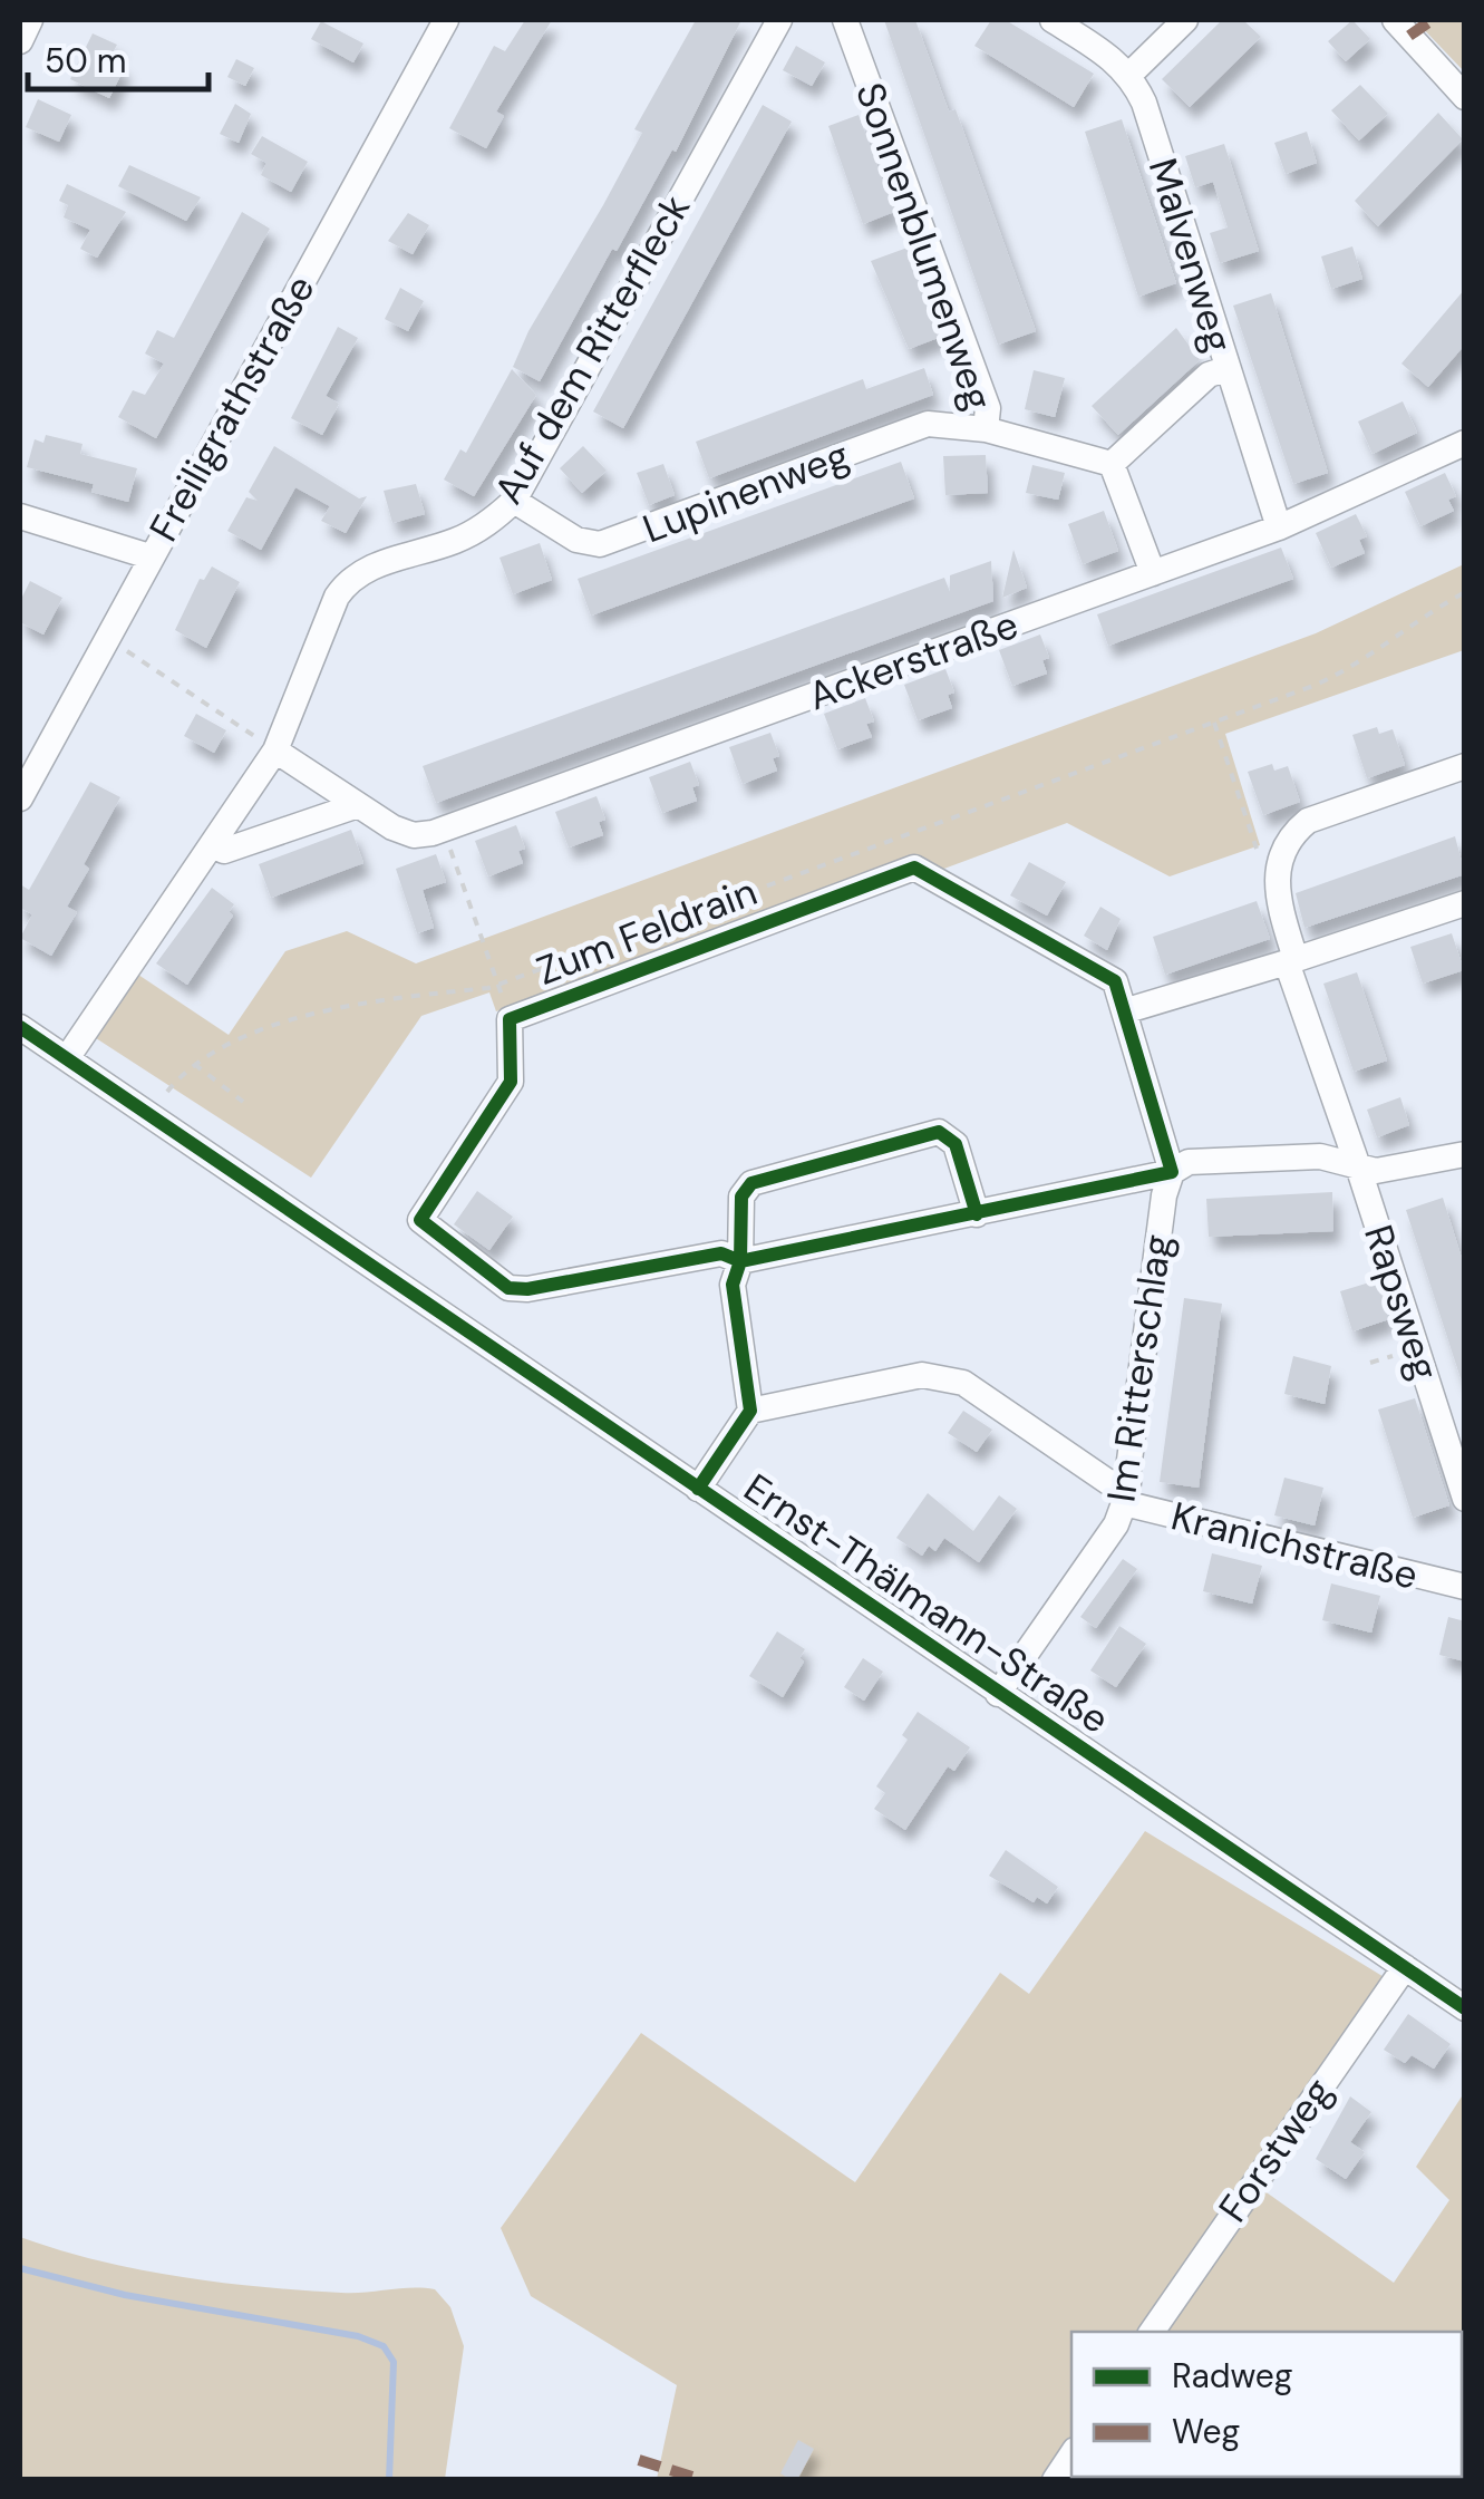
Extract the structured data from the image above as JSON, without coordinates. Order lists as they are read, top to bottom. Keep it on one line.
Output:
{"streets":{"street":["Sonnenblumenweg","Malvenweg","Auf dem Ritterfleck","Freiligrathstraße","Lupinenweg","Ackerstraße","Zum Feldrain","Rapsweg","Im Ritterschlag","Kranichstraße","Ernst-Thälmann-Straße","Forstweg"]},"crossings":[["Sonnenblumenweg","Lupinenweg"],["Malvenweg","Ackerstraße"],["Auf dem Ritterfleck","Lupinenweg"],["Auf dem Ritterfleck","Ackerstraße"],["Auf dem Ritterfleck","Ernst-Thälmann-Straße"],["Zum Feldrain","Im Ritterschlag"],["Im Ritterschlag","Kranichstraße"],["Im Ritterschlag","Ernst-Thälmann-Straße"],["Ernst-Thälmann-Straße","Forstweg"]],"legend":["Radweg","Weg"],"scale_bar":"50 m"}
